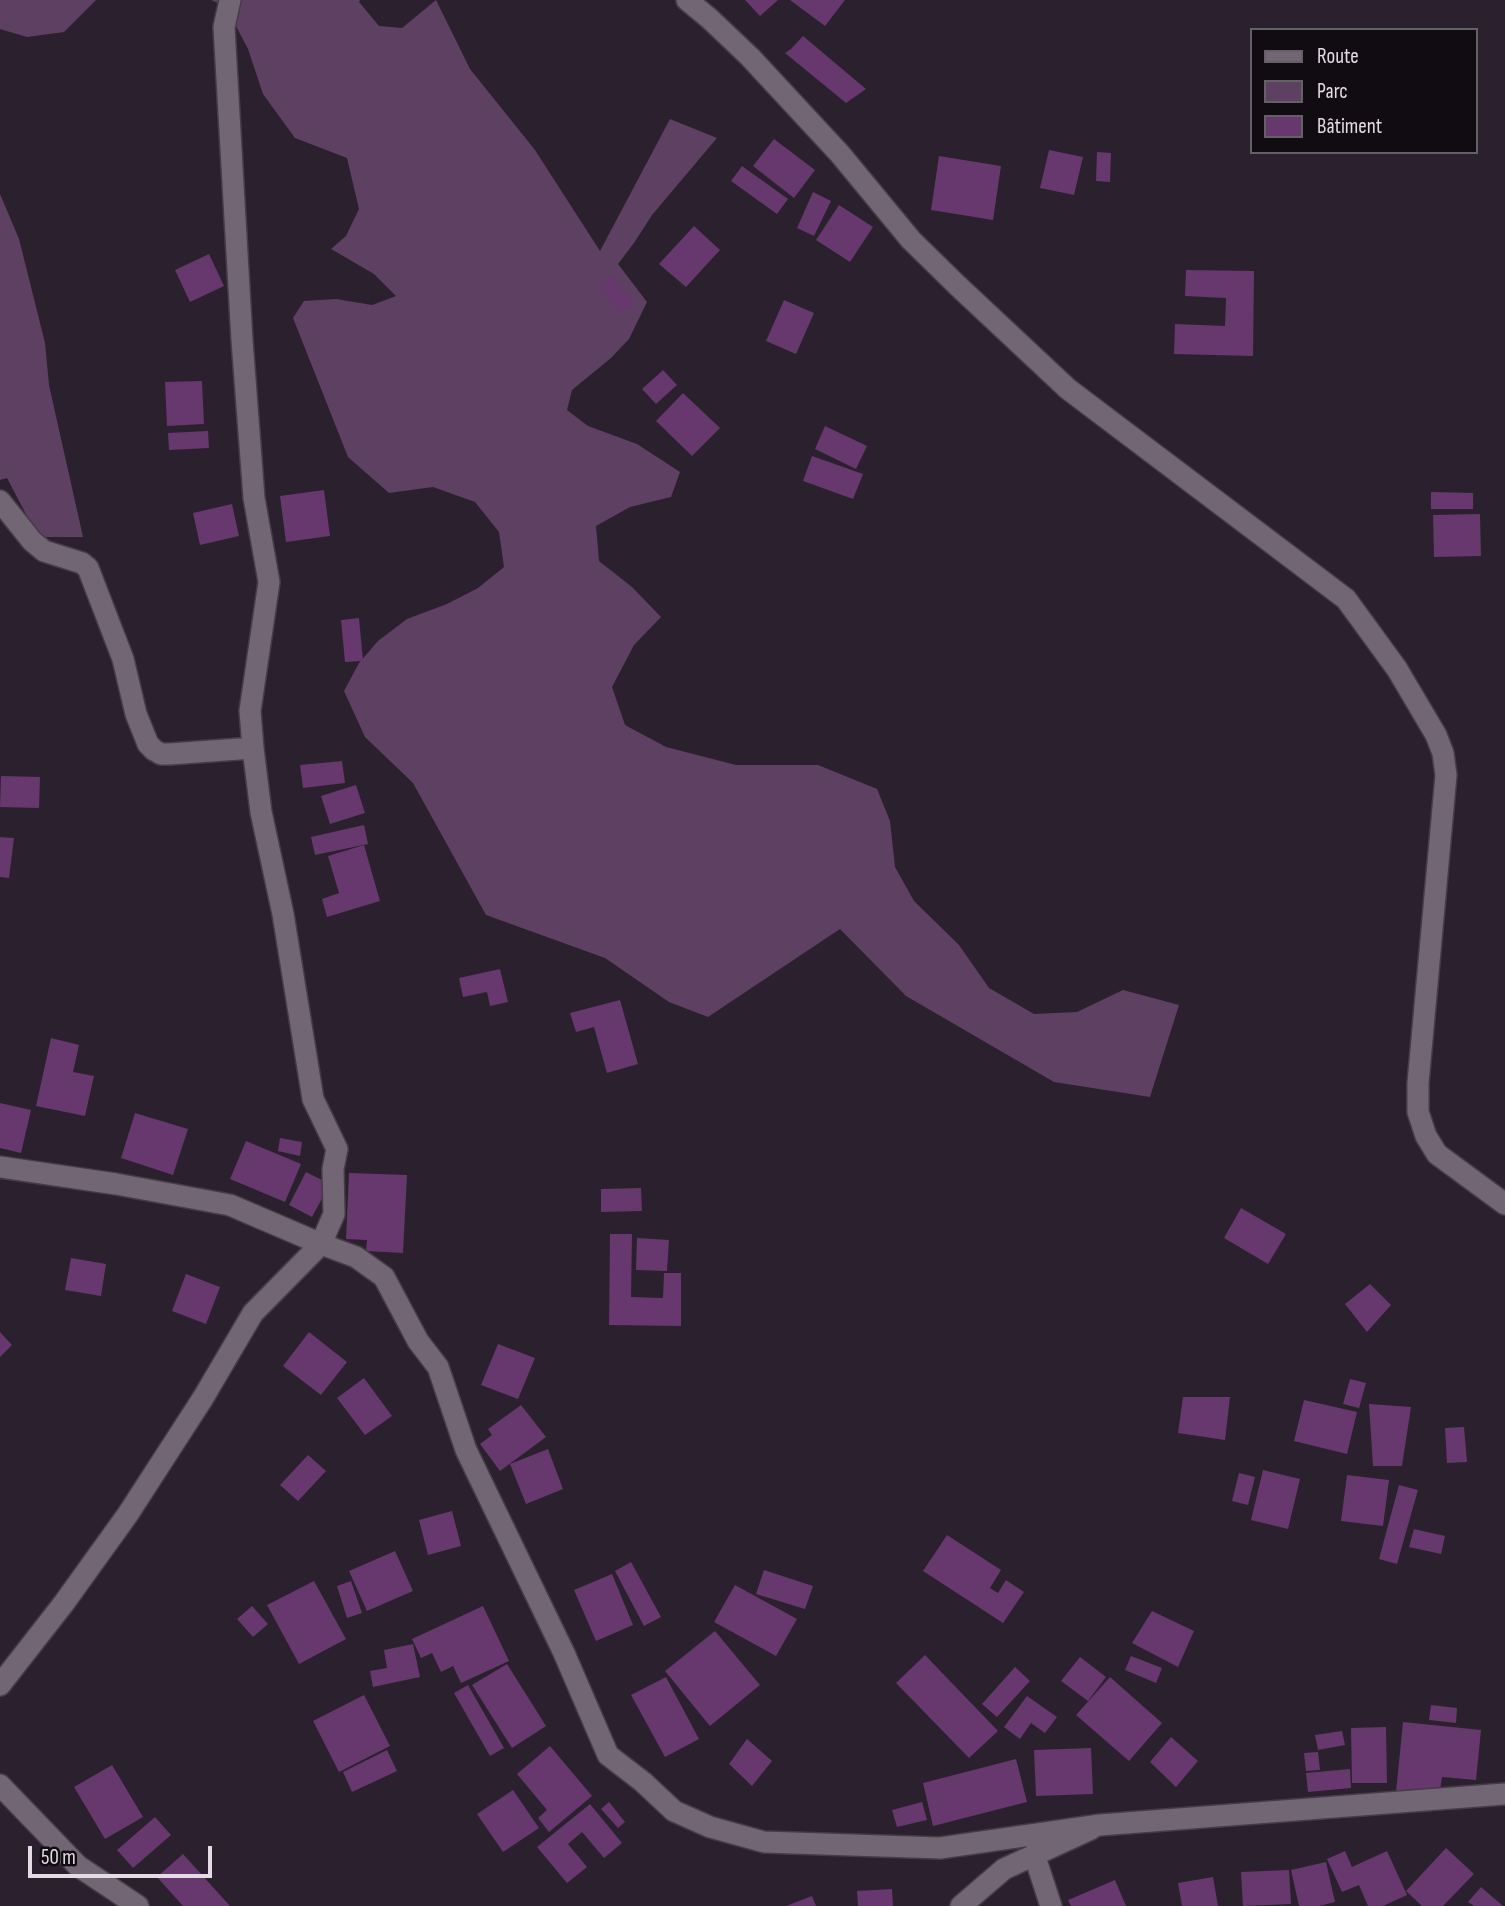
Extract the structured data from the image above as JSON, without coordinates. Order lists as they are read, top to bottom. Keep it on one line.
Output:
{"legend":["Route","Parc","Bâtiment"],"scale_bar":"50 m"}
